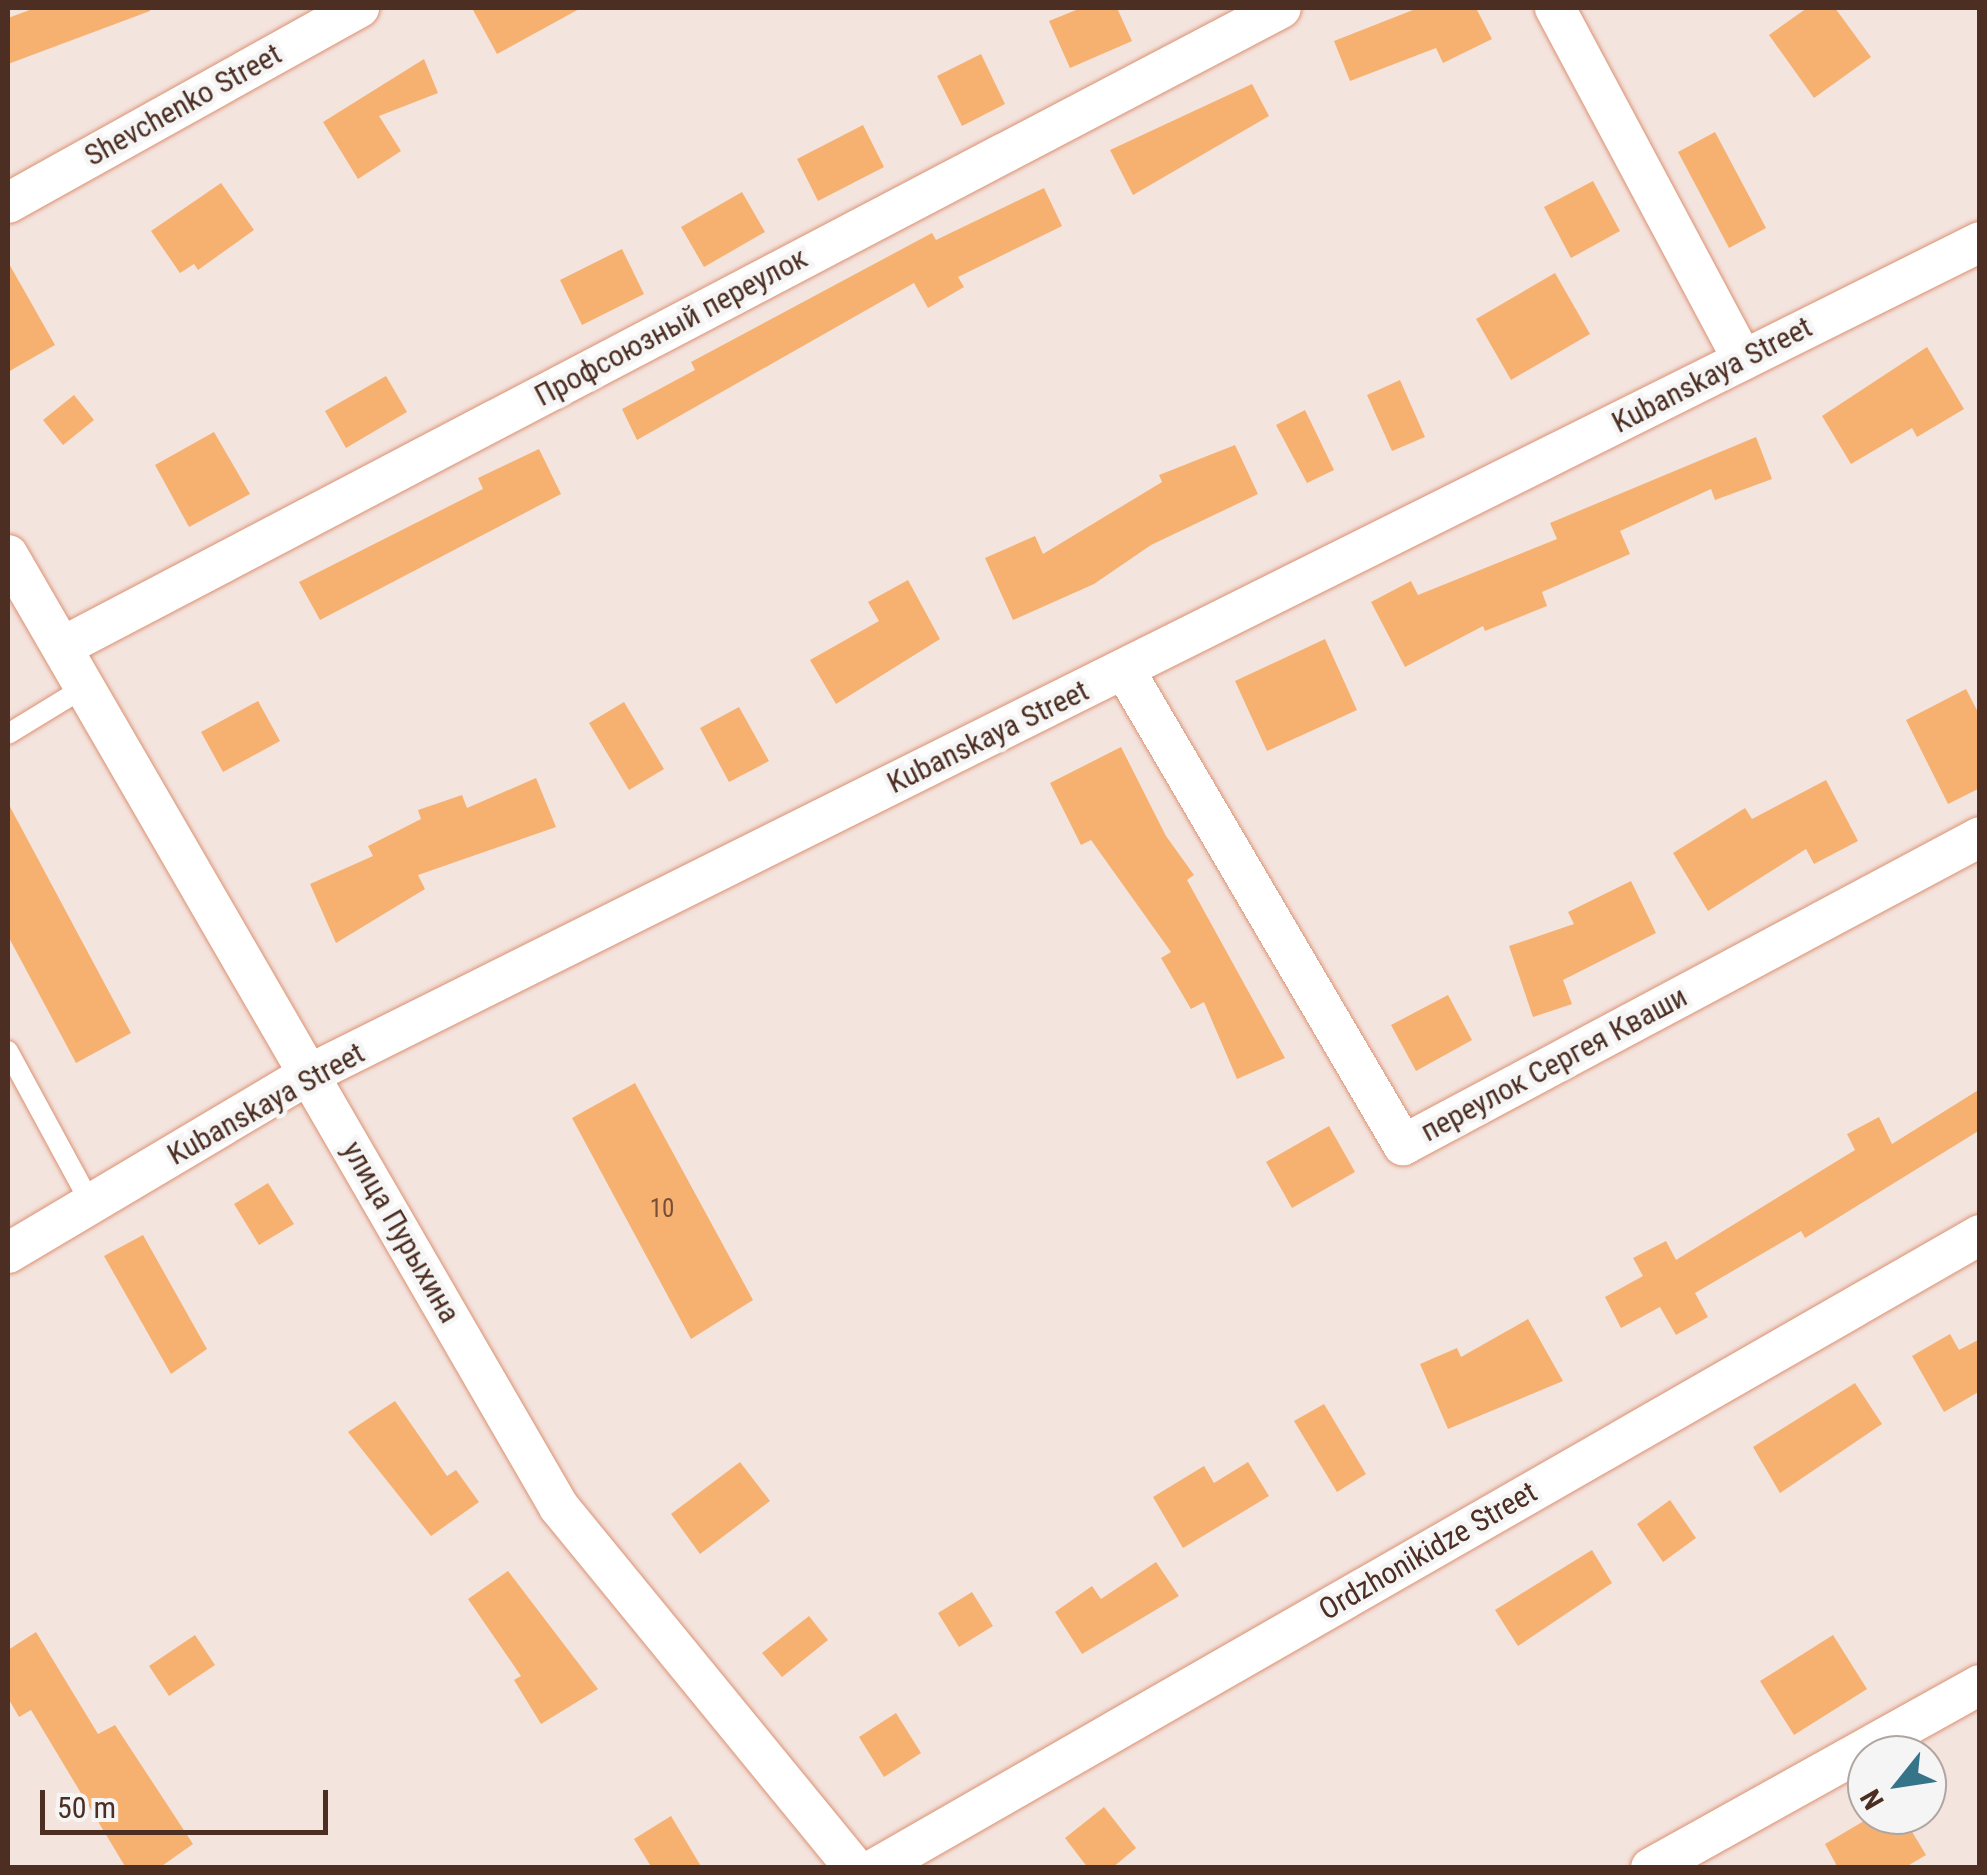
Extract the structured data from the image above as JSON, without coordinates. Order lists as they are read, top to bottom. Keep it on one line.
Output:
{"streets":{"street":["Shevchenko Street","Профсоюзный переулок","Kubanskaya Street","переулок Сергея Кваши","улица Пурыхина","Ordzhonikidze Street"]},"crossings":[["Профсоюзный переулок","улица Пурыхина"],["Kubanskaya Street","переулок Сергея Кваши"],["Kubanskaya Street","улица Пурыхина"]],"house_numbers":["10"],"scale_bar":"50 m","north":"bottom left"}
